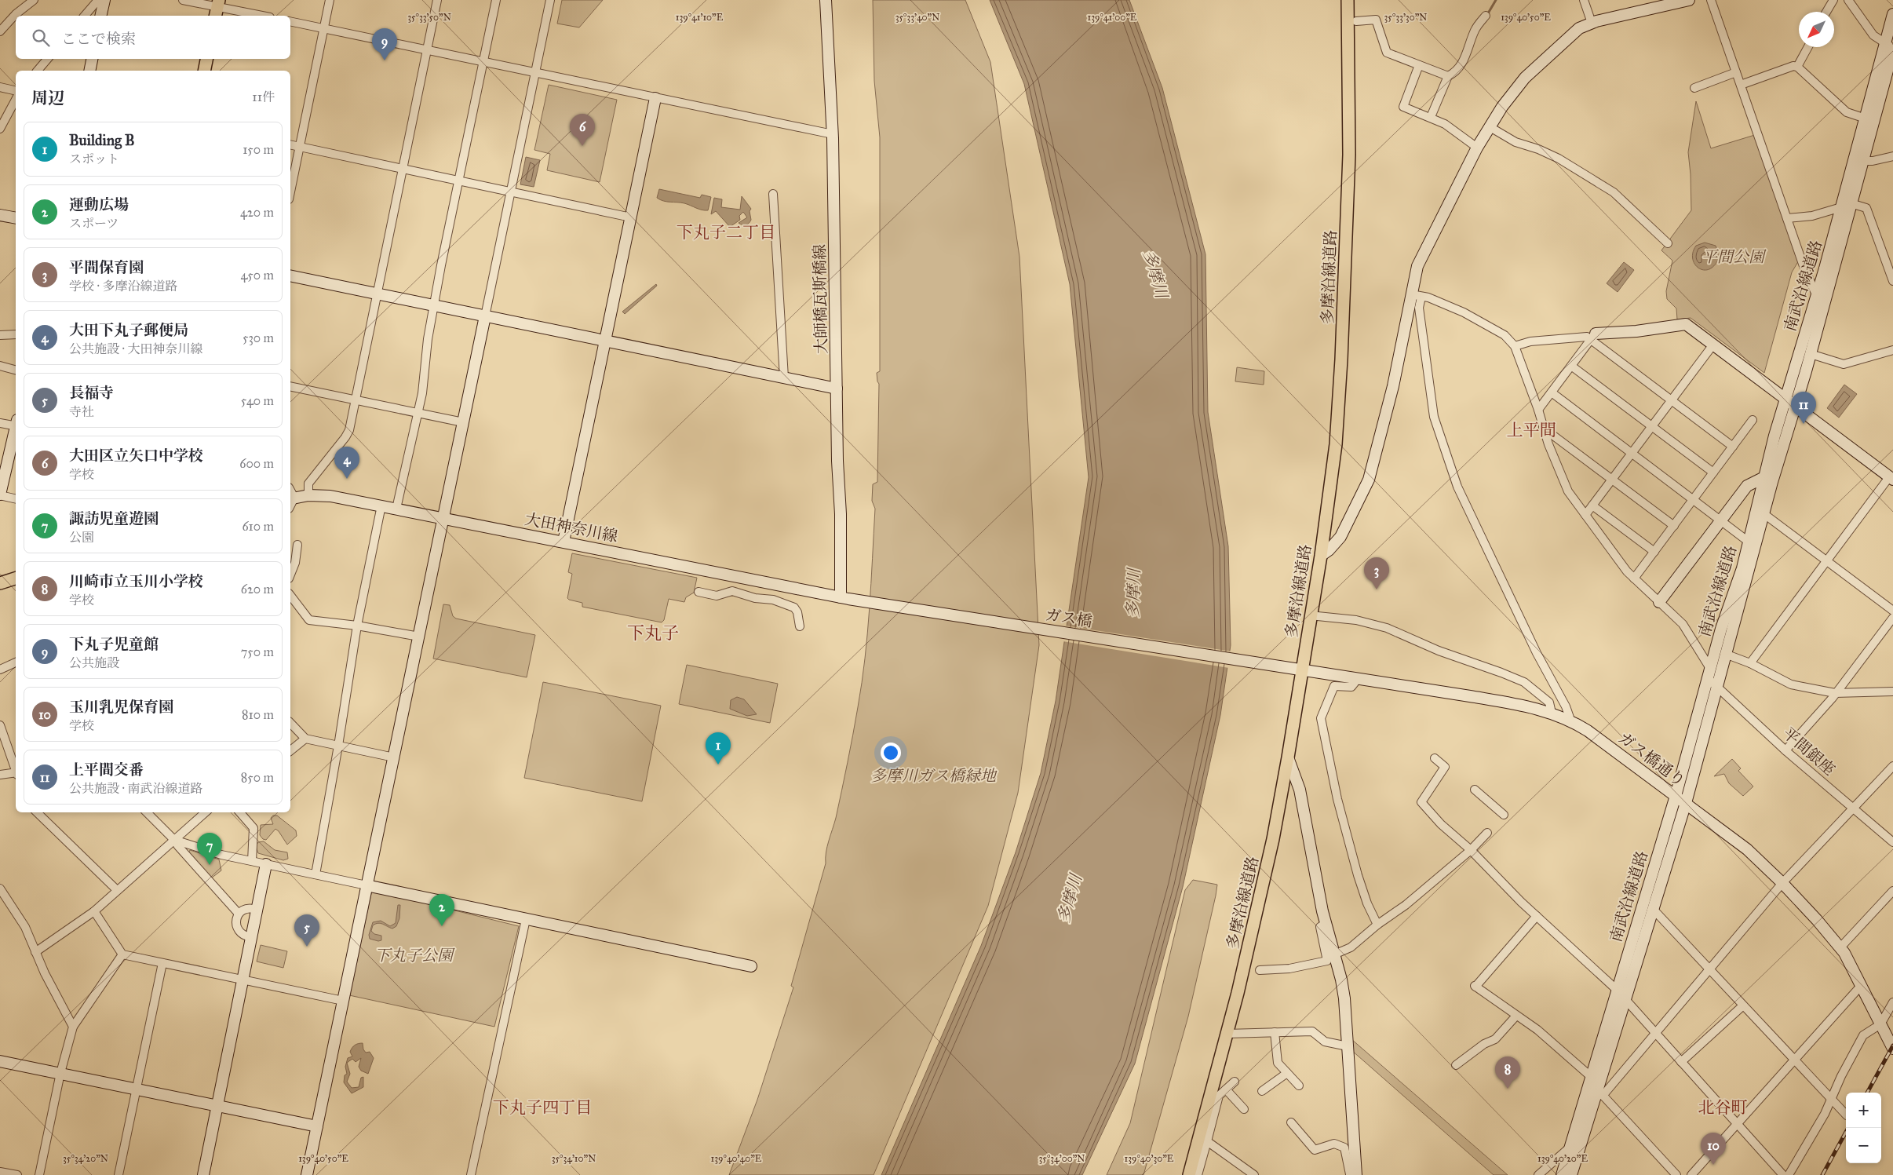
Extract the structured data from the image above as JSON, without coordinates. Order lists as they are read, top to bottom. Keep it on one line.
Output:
{"streets":{"main road":["多摩沿線道路"],"street":["南武沿線道路","大師橋瓦斯橋線","大田神奈川線","ガス橋","平間銀座","ガス橋通り"]},"crossings":[["多摩沿線道路","ガス橋通り"],["南武沿線道路","平間銀座"],["南武沿線道路","ガス橋通り"],["大師橋瓦斯橋線","大田神奈川線"],["大師橋瓦斯橋線","ガス橋"],["大田神奈川線","ガス橋"],["ガス橋","ガス橋通り"]],"districts":["下丸子二丁目","上平間","下丸子","下丸子四丁目","北谷町"],"water":["多摩川"],"parks":["平間公園","多摩川ガス橋緑地","下丸子公園"],"north":"bottom left","page":{"search":"ここで検索","pins":["9","6","11","4","3","1","7","2","5","8","10"],"heading":["周辺","11件"],"list":[{"mark":"1","name":"Building B","note":"スポット","value":"150 m"},{"mark":"2","name":"運動広場","note":"スポーツ","value":"420 m"},{"mark":"3","name":"平間保育園","note":"学校 · 多摩沿線道路","value":"450 m"},{"mark":"4","name":"大田下丸子郵便局","note":"公共施設 · 大田神奈川線","value":"530 m"},{"mark":"5","name":"長福寺","note":"寺社","value":"540 m"},{"mark":"6","name":"大田区立矢口中学校","note":"学校","value":"600 m"},{"mark":"7","name":"諏訪児童遊園","note":"公園","value":"610 m"},{"mark":"8","name":"川崎市立玉川小学校","note":"学校","value":"620 m"},{"mark":"9","name":"下丸子児童館","note":"公共施設","value":"750 m"},{"mark":"10","name":"玉川乳児保育園","note":"学校","value":"810 m"},{"mark":"11","name":"上平間交番","note":"公共施設 · 南武沿線道路","value":"850 m"}],"map_buttons":["+","−"]},"coordinates":["139°41'10\"E","139°41'00\"E","139°40'50\"E","35°33'50\"N","35°33'40\"N","35°33'30\"N","35°34'20\"N","35°34'10\"N","35°34'00\"N","139°40'40\"E","139°40'30\"E","139°40'20\"E"]}
